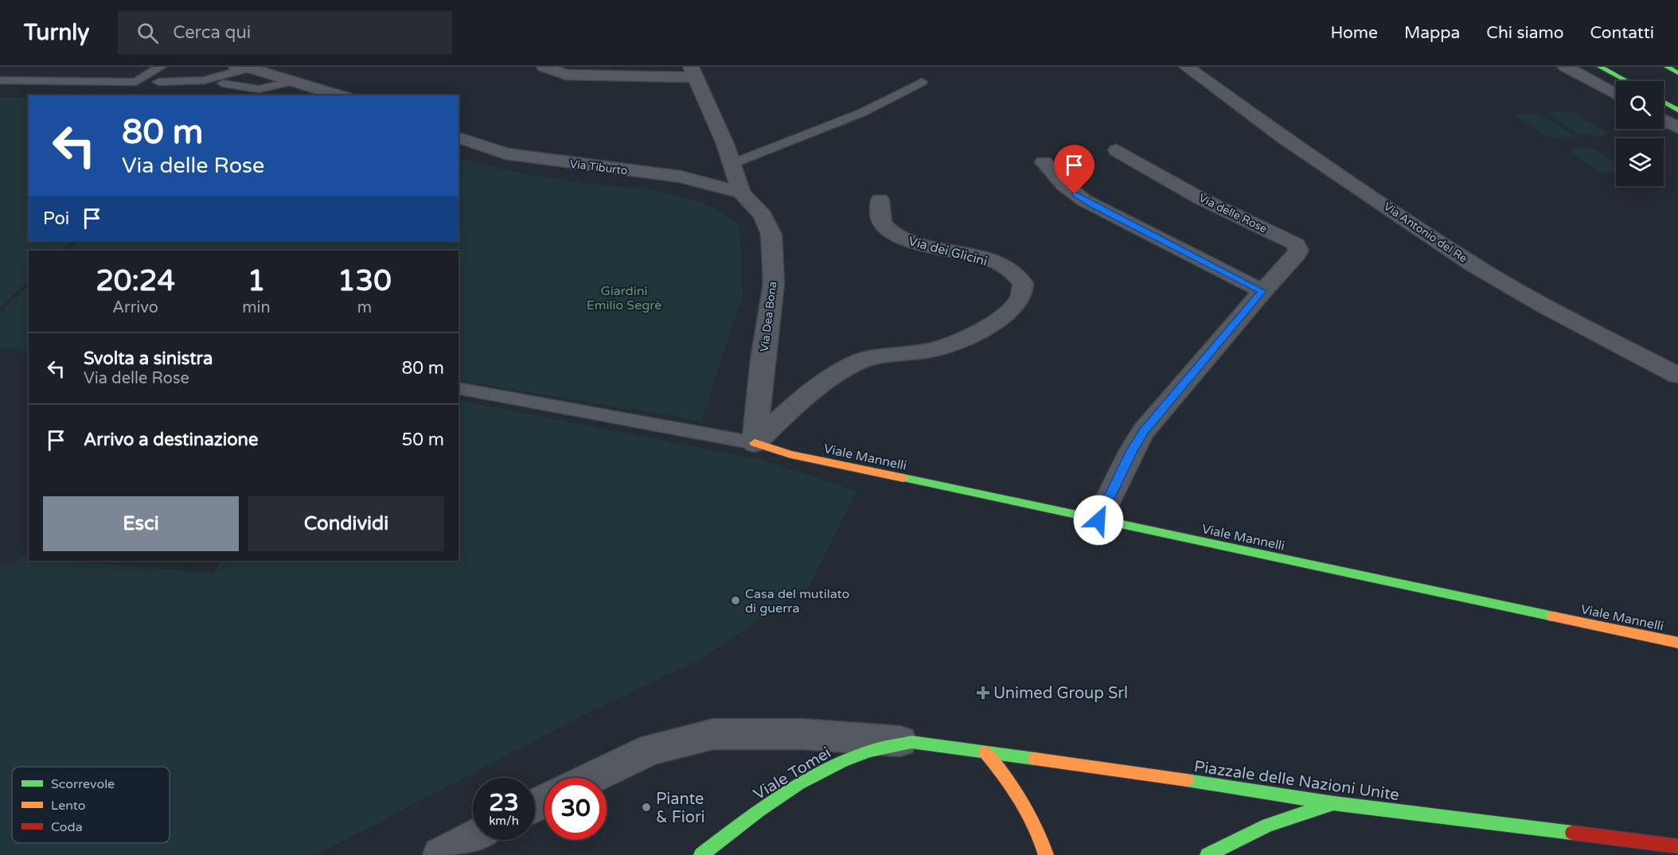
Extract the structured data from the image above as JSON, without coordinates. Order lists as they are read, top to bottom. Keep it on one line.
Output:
{"streets":{"street":["Via Tiburto","Via delle Rose","Via Antonio del Re","Via dei Glicini","Via Dea Bona","Viale Mannelli","Viale Tomei","Piazzale delle Nazioni Unite"]},"crossings":[["Via Tiburto","Via Dea Bona"],["Via delle Rose","Viale Mannelli"],["Via dei Glicini","Via Dea Bona"],["Via dei Glicini","Viale Mannelli"],["Via Dea Bona","Viale Mannelli"],["Viale Tomei","Piazzale delle Nazioni Unite"]],"parks":["Giardini Emilio Segrè"],"places":{"other":["Casa del mutilato di guerra","Piante & Fiori"],"health":["Unimed Group Srl"]},"legend":["Scorrevole","Lento","Coda"],"page":{"header":"Turnly","search":"Cerca qui","nav":["Home","Mappa","Chi siamo","Contatti"],"turn":["80 m","Via delle Rose"],"then":"Poi","eta":["20:24","Arrivo","1","min","130","m"],"list":[{"name":"Svolta a sinistra","note":"Via delle Rose","value":"80 m"},{"name":"Arrivo a destinazione","value":"50 m"}],"buttons":["Esci","Condividi"],"speed":"23 km/h","limit":"30"}}
